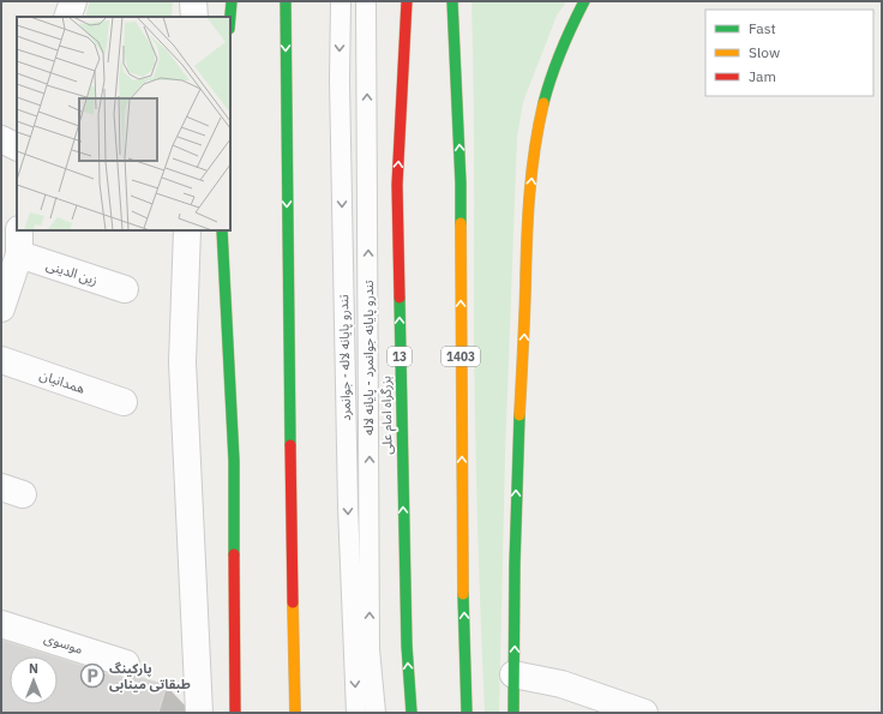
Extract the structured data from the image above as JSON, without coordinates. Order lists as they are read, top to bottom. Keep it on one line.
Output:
{"streets":{"highway":["13","1403","بزرگراه امام علی"],"street":["زین الدینی","همدانیان","موسوی"],"lane":["تندرو پایانه لاله - جوانمرد","تندرو پایانه جوانمرد - پایانه لاله"]},"one_way":["تندرو پایانه لاله - جوانمرد","تندرو پایانه جوانمرد - پایانه لاله"],"places":{"parking":["پارکینگ طبقاتی مینابی"]},"legend":["Fast","Slow","Jam"],"north":"top"}
